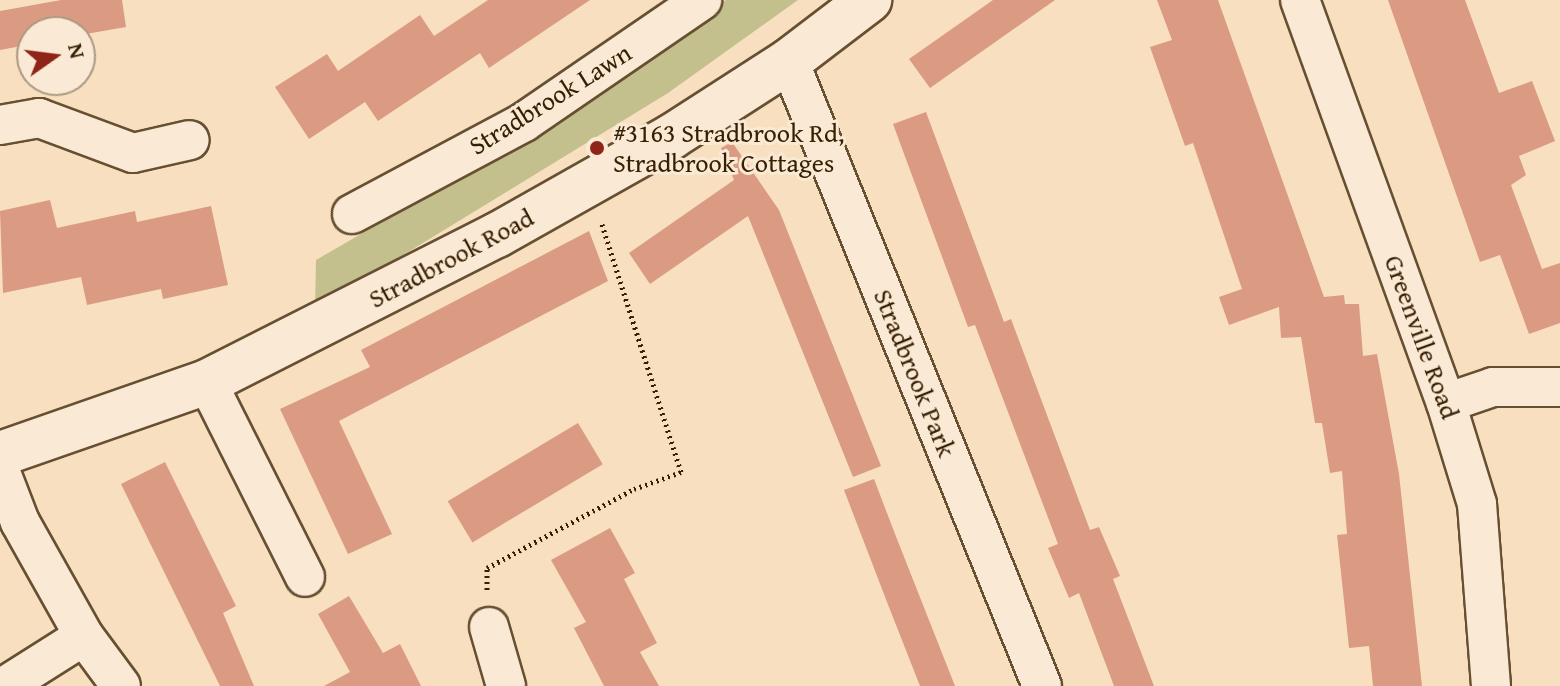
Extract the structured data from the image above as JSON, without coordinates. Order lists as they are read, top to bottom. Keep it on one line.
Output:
{"streets":{"main road":["Stradbrook Road"],"street":["Stradbrook Lawn","Greenville Road","Stradbrook Park"]},"crossings":[["Stradbrook Road","Stradbrook Park"]],"places":["#3163 Stradbrook Rd, Stradbrook Cottages"],"north":"right"}
